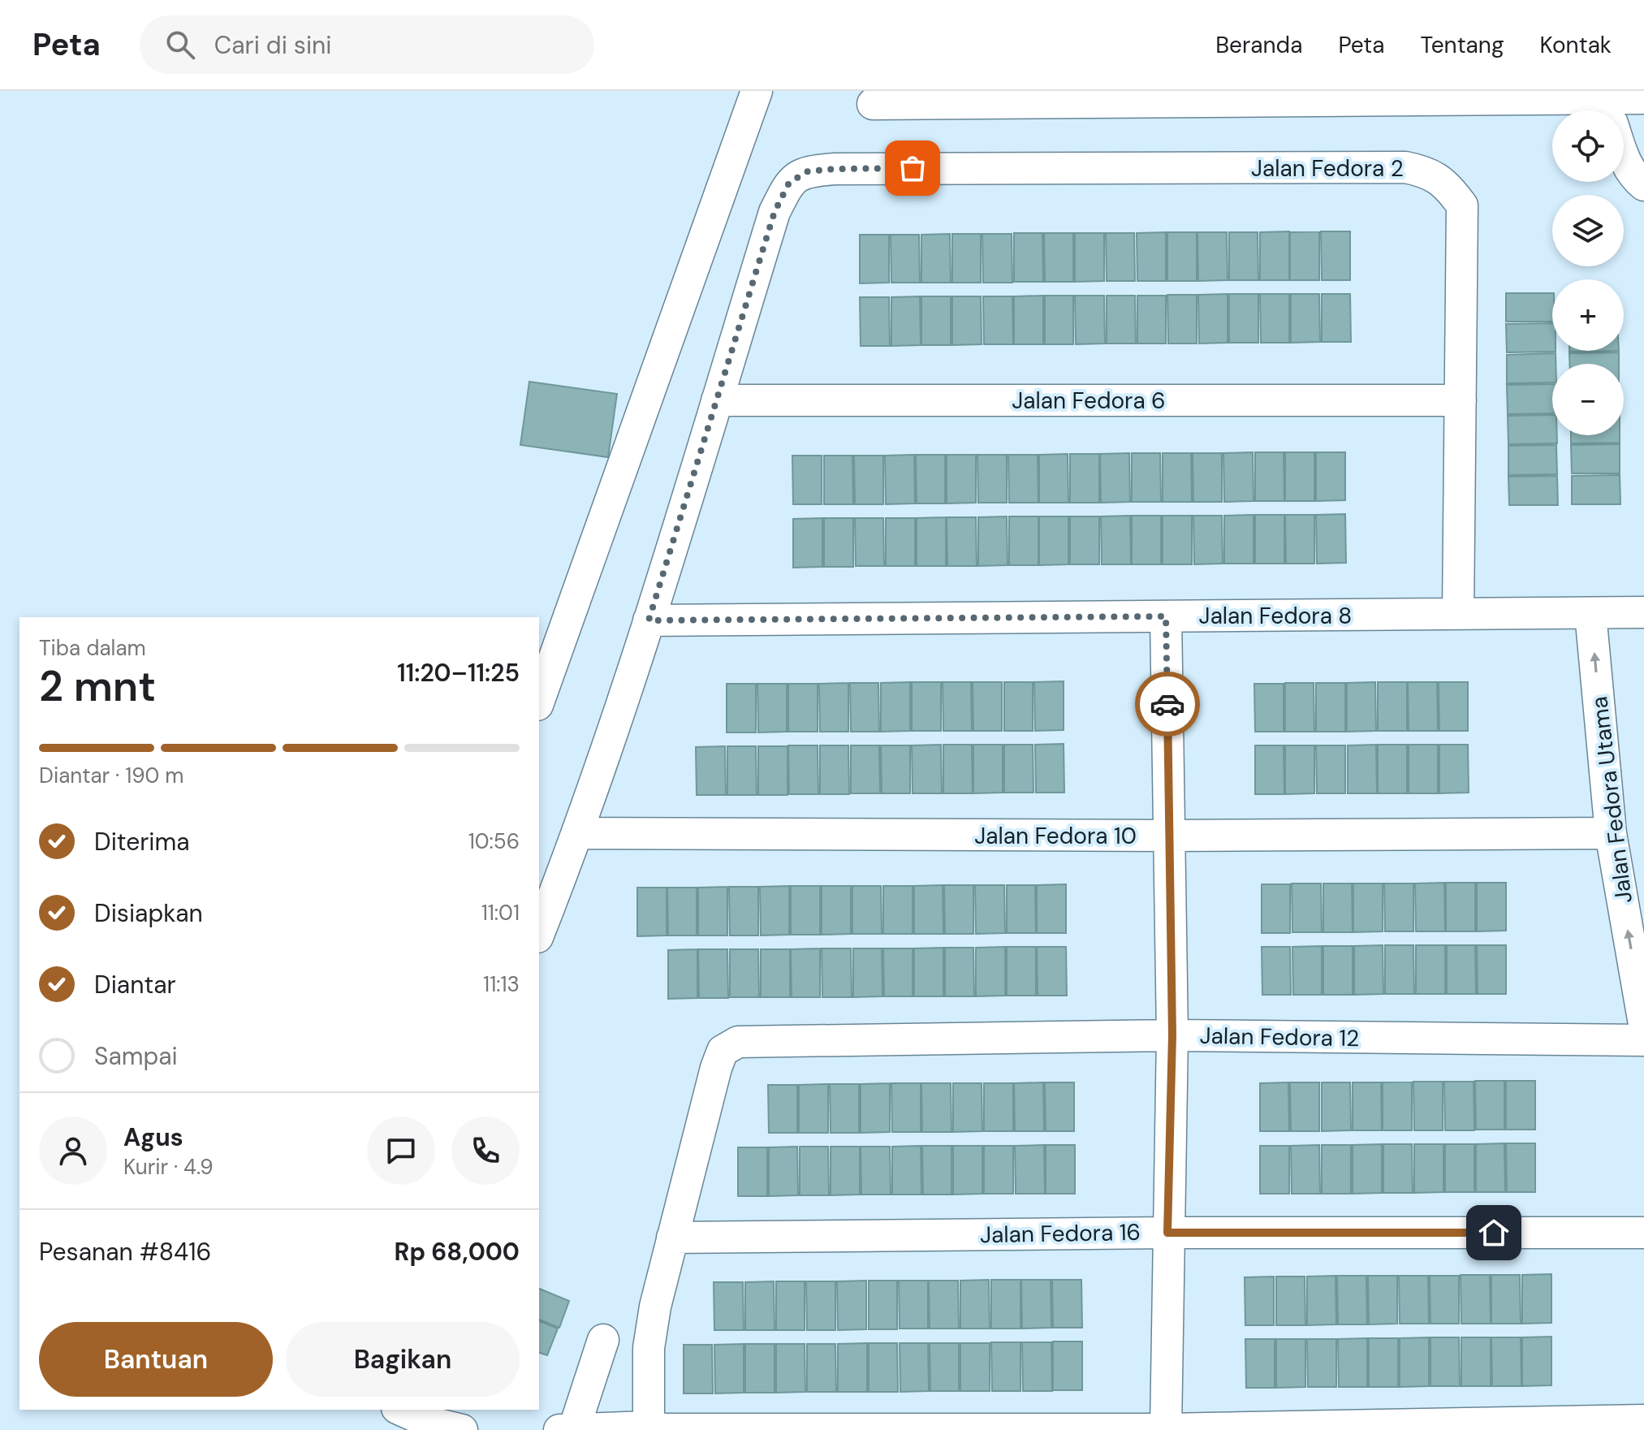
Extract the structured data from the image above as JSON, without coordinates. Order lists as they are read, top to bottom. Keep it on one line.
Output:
{"streets":{"street":["Jalan Fedora 2","Jalan Fedora 6","Jalan Fedora 8","Jalan Fedora Utama","Jalan Fedora 10","Jalan Fedora 12","Jalan Fedora 16"]},"crossings":[["Jalan Fedora 2","Jalan Fedora 6"],["Jalan Fedora 2","Jalan Fedora 8"],["Jalan Fedora 8","Jalan Fedora Utama"],["Jalan Fedora Utama","Jalan Fedora 10"],["Jalan Fedora 12","Jalan Fedora 16"]],"one_way":["Jalan Fedora Utama"],"page":{"header":"Peta","search":"Cari di sini","nav":["Beranda","Peta","Tentang","Kontak"],"map_buttons":["+","−"],"heading":["2 mnt","Tiba dalam","11:20–11:25"],"panel":["Agus","Kurir · 4.9","Pesanan #8416","Rp 68,000"],"bar":"Diantar · 190 m","list":[["Diterima","10:56"],["Disiapkan","11:01"],["Diantar","11:13"],"Sampai"],"buttons":["Bantuan","Bagikan"]}}
